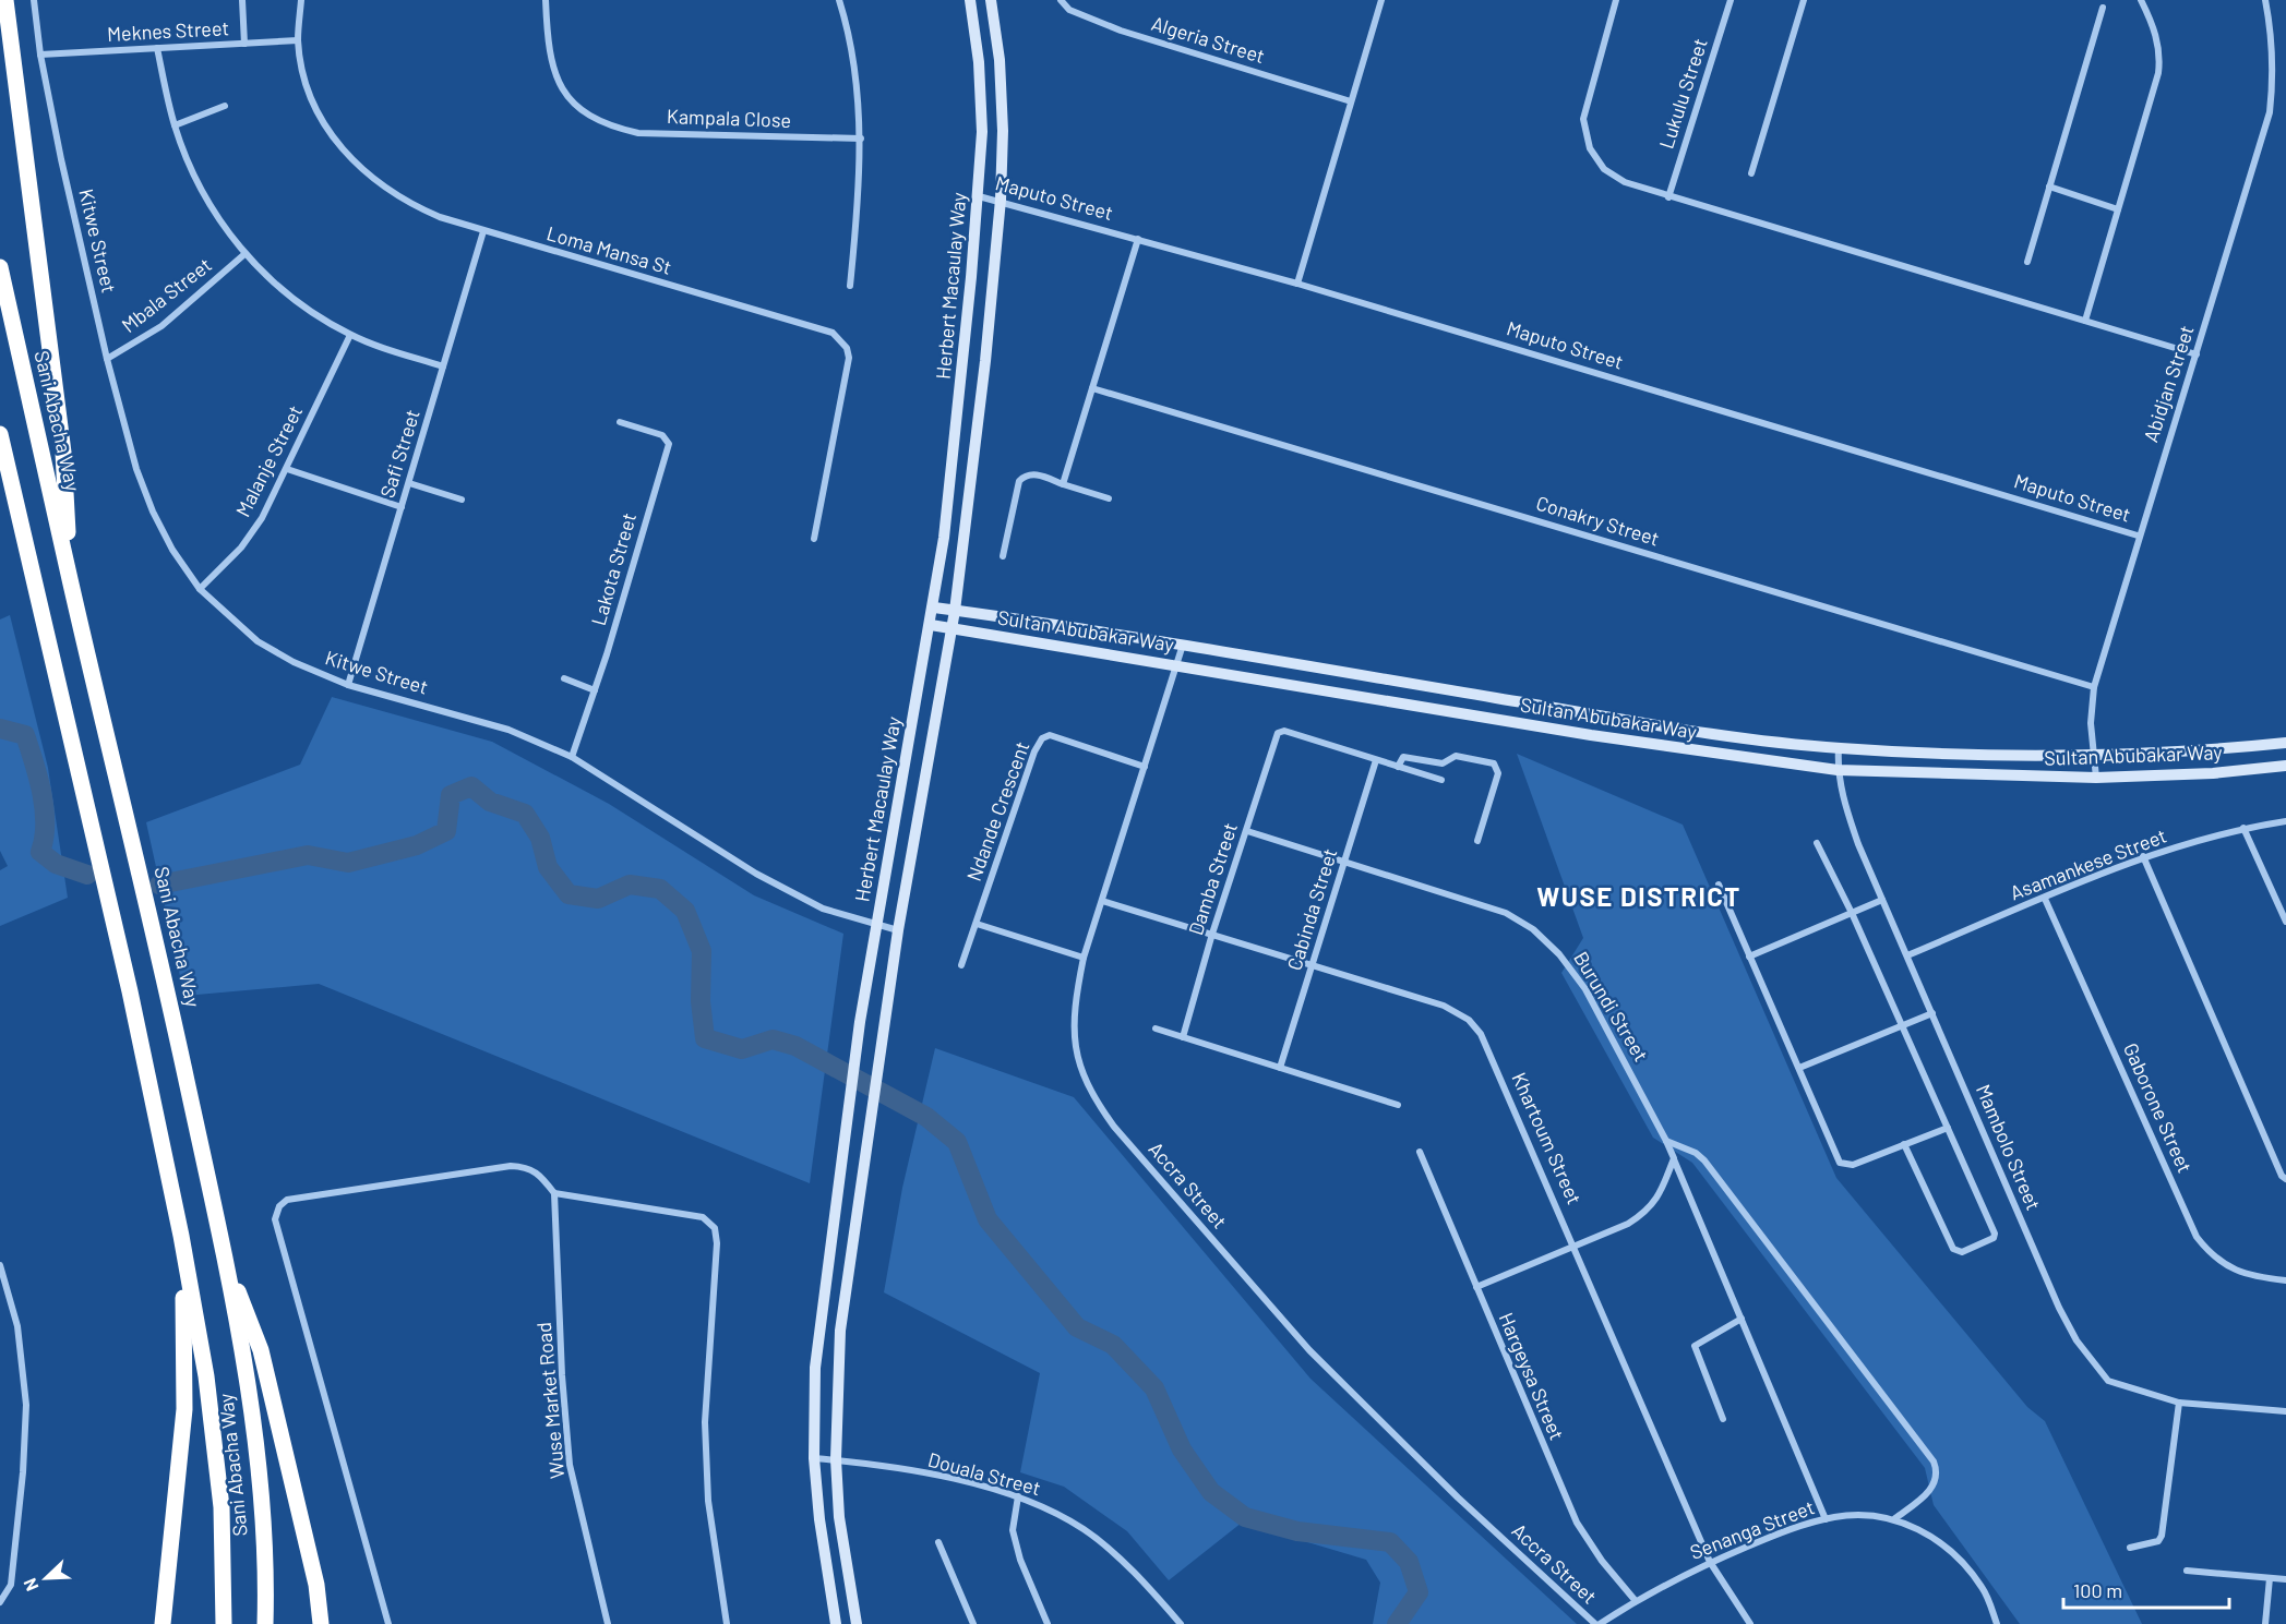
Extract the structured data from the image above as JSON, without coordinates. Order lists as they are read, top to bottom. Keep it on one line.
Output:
{"streets":{"highway":["Sani Abacha Way"],"main road":["Herbert Macaulay Way","Sultan Abubakar Way"],"street":["Meknes Street","Algeria Street","Lukulu Street","Kampala Close","Maputo Street","Kitwe Street","Loma Mansa St","Mbala Street","Abidjan Street","Safi Street","Malanje Street","Conakry Street","Lakota Street","Ndande Crescent","Asamankese Street","Damba Street","Cabinda Street","Burundi Street","Gaborone Street","Khartoum Street","Mambolo Street","Accra Street","Hargeysa Street","Wuse Market Road","Douala Street","Senanga Street"]},"crossings":[["Meknes Street","Kitwe Street"],["Meknes Street","Loma Mansa St"],["Maputo Street","Herbert Macaulay Way"],["Maputo Street","Abidjan Street"],["Kitwe Street","Herbert Macaulay Way"],["Kitwe Street","Mbala Street"],["Kitwe Street","Safi Street"],["Kitwe Street","Malanje Street"],["Kitwe Street","Lakota Street"],["Loma Mansa St","Safi Street"],["Herbert Macaulay Way","Sultan Abubakar Way"],["Herbert Macaulay Way","Douala Street"],["Abidjan Street","Conakry Street"],["Abidjan Street","Sultan Abubakar Way"],["Sultan Abubakar Way","Mambolo Street"],["Sultan Abubakar Way","Accra Street"],["Ndande Crescent","Accra Street"],["Asamankese Street","Gaborone Street"],["Asamankese Street","Mambolo Street"],["Damba Street","Cabinda Street"],["Damba Street","Burundi Street"],["Damba Street","Khartoum Street"],["Cabinda Street","Burundi Street"],["Cabinda Street","Khartoum Street"],["Burundi Street","Senanga Street"],["Khartoum Street","Accra Street"],["Khartoum Street","Senanga Street"],["Accra Street","Senanga Street"],["Hargeysa Street","Senanga Street"]],"districts":["WUSE DISTRICT"],"scale_bar":"100 m","north":"bottom left"}
